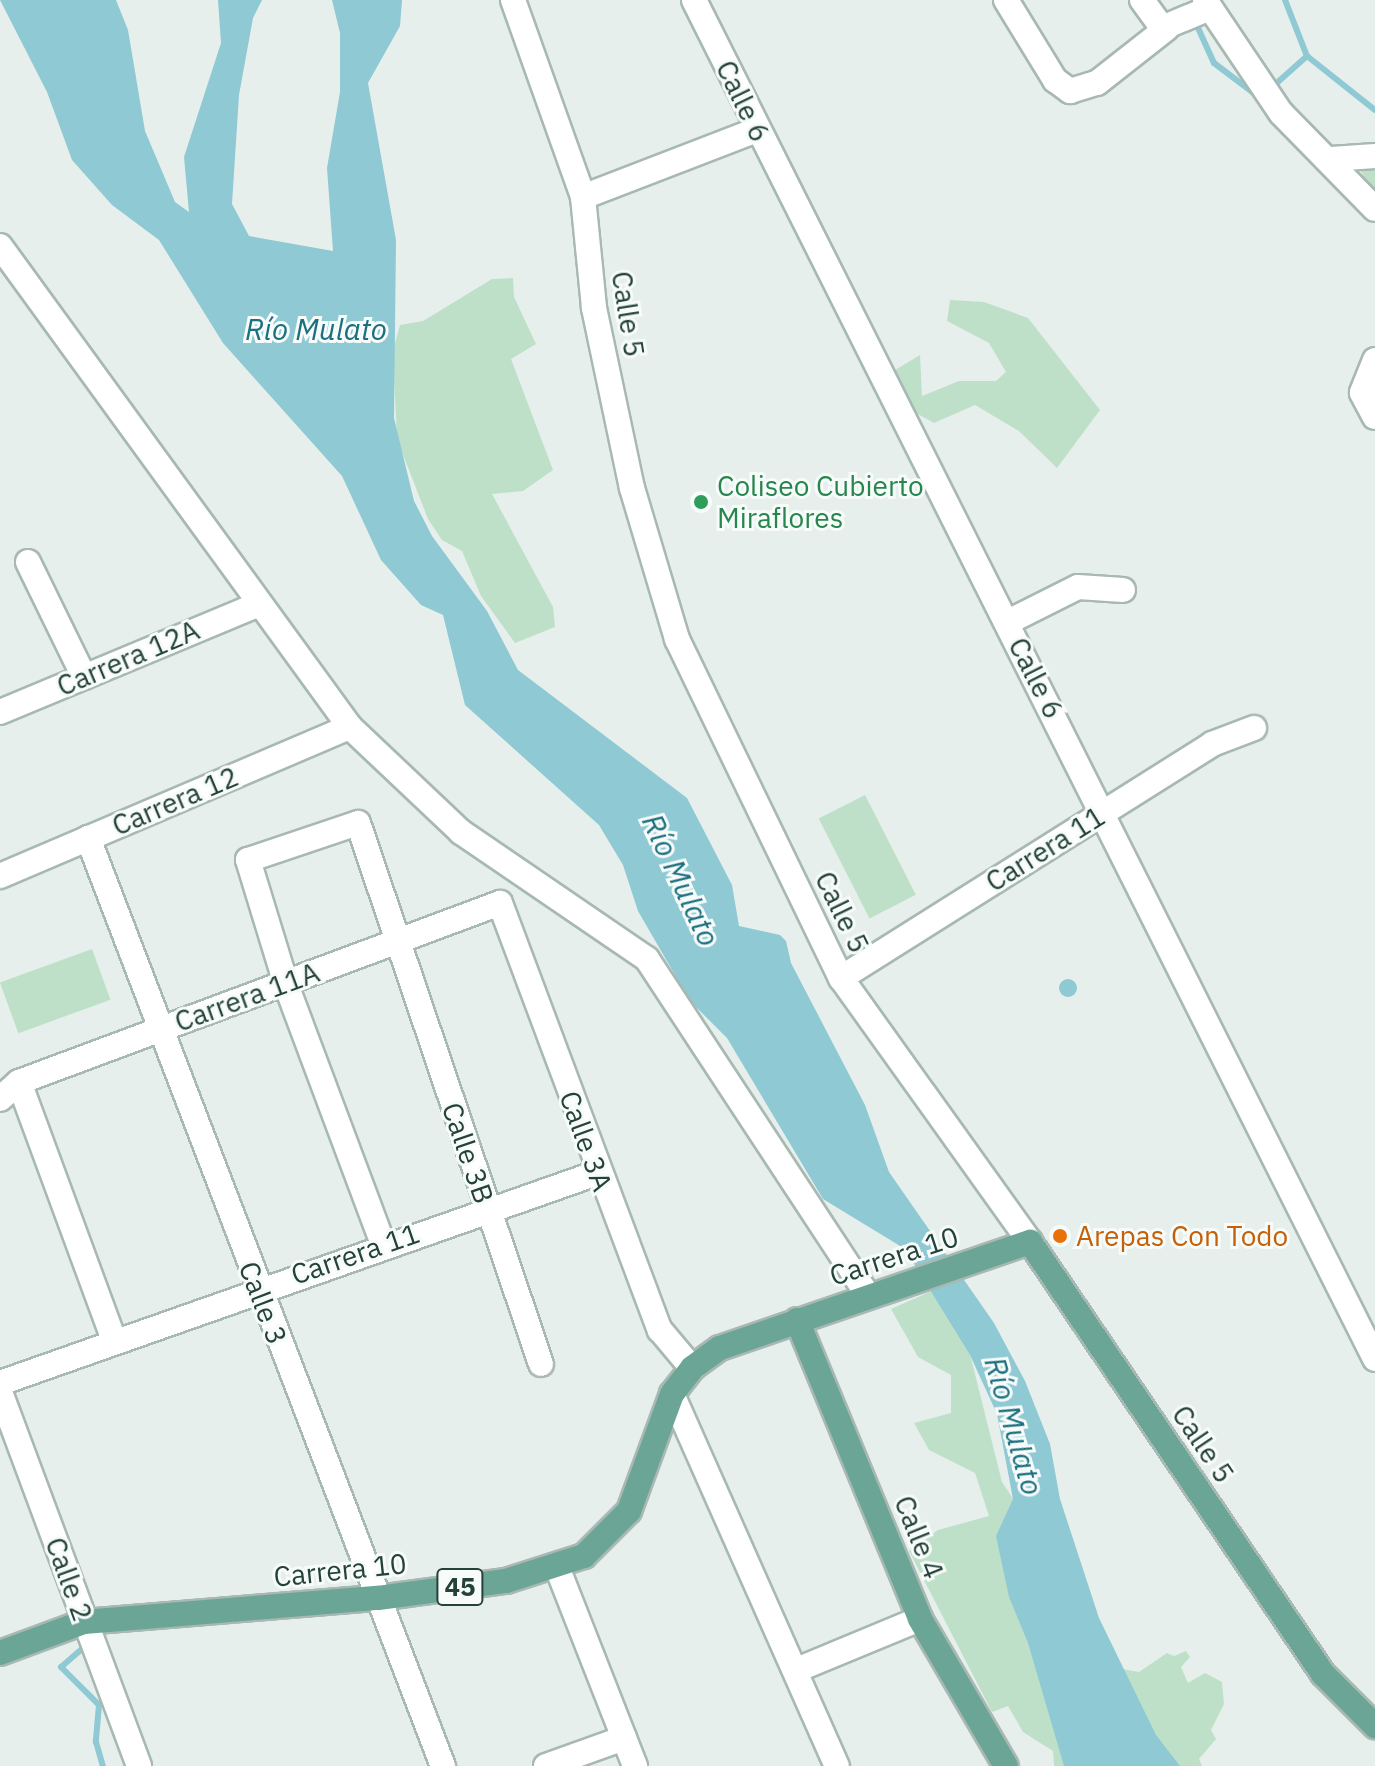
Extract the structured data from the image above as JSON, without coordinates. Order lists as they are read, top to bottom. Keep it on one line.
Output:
{"streets":{"main road":["Calle 5","Carrera 10","Calle 4","45"],"street":["Calle 6","Carrera 12A","Carrera 12","Carrera 11","Carrera 11A","Calle 3A","Calle 3B","Calle 3","Calle 2"]},"crossings":[["Calle 6","Carrera 11"],["Calle 5","Carrera 11"],["Calle 5","Carrera 10"],["Carrera 12","Calle 3"],["Carrera 11","Calle 3A"],["Carrera 11","Calle 3B"],["Carrera 11","Calle 3"],["Carrera 11A","Calle 3A"],["Carrera 11A","Calle 3B"],["Carrera 11A","Calle 3"],["Calle 3A","Carrera 10"],["Carrera 10","Calle 3"],["Carrera 10","Calle 4"],["Carrera 10","Calle 2"]],"water":["Río Mulato"],"places":["Coliseo Cubierto Miraflores","Arepas Con Todo"]}
